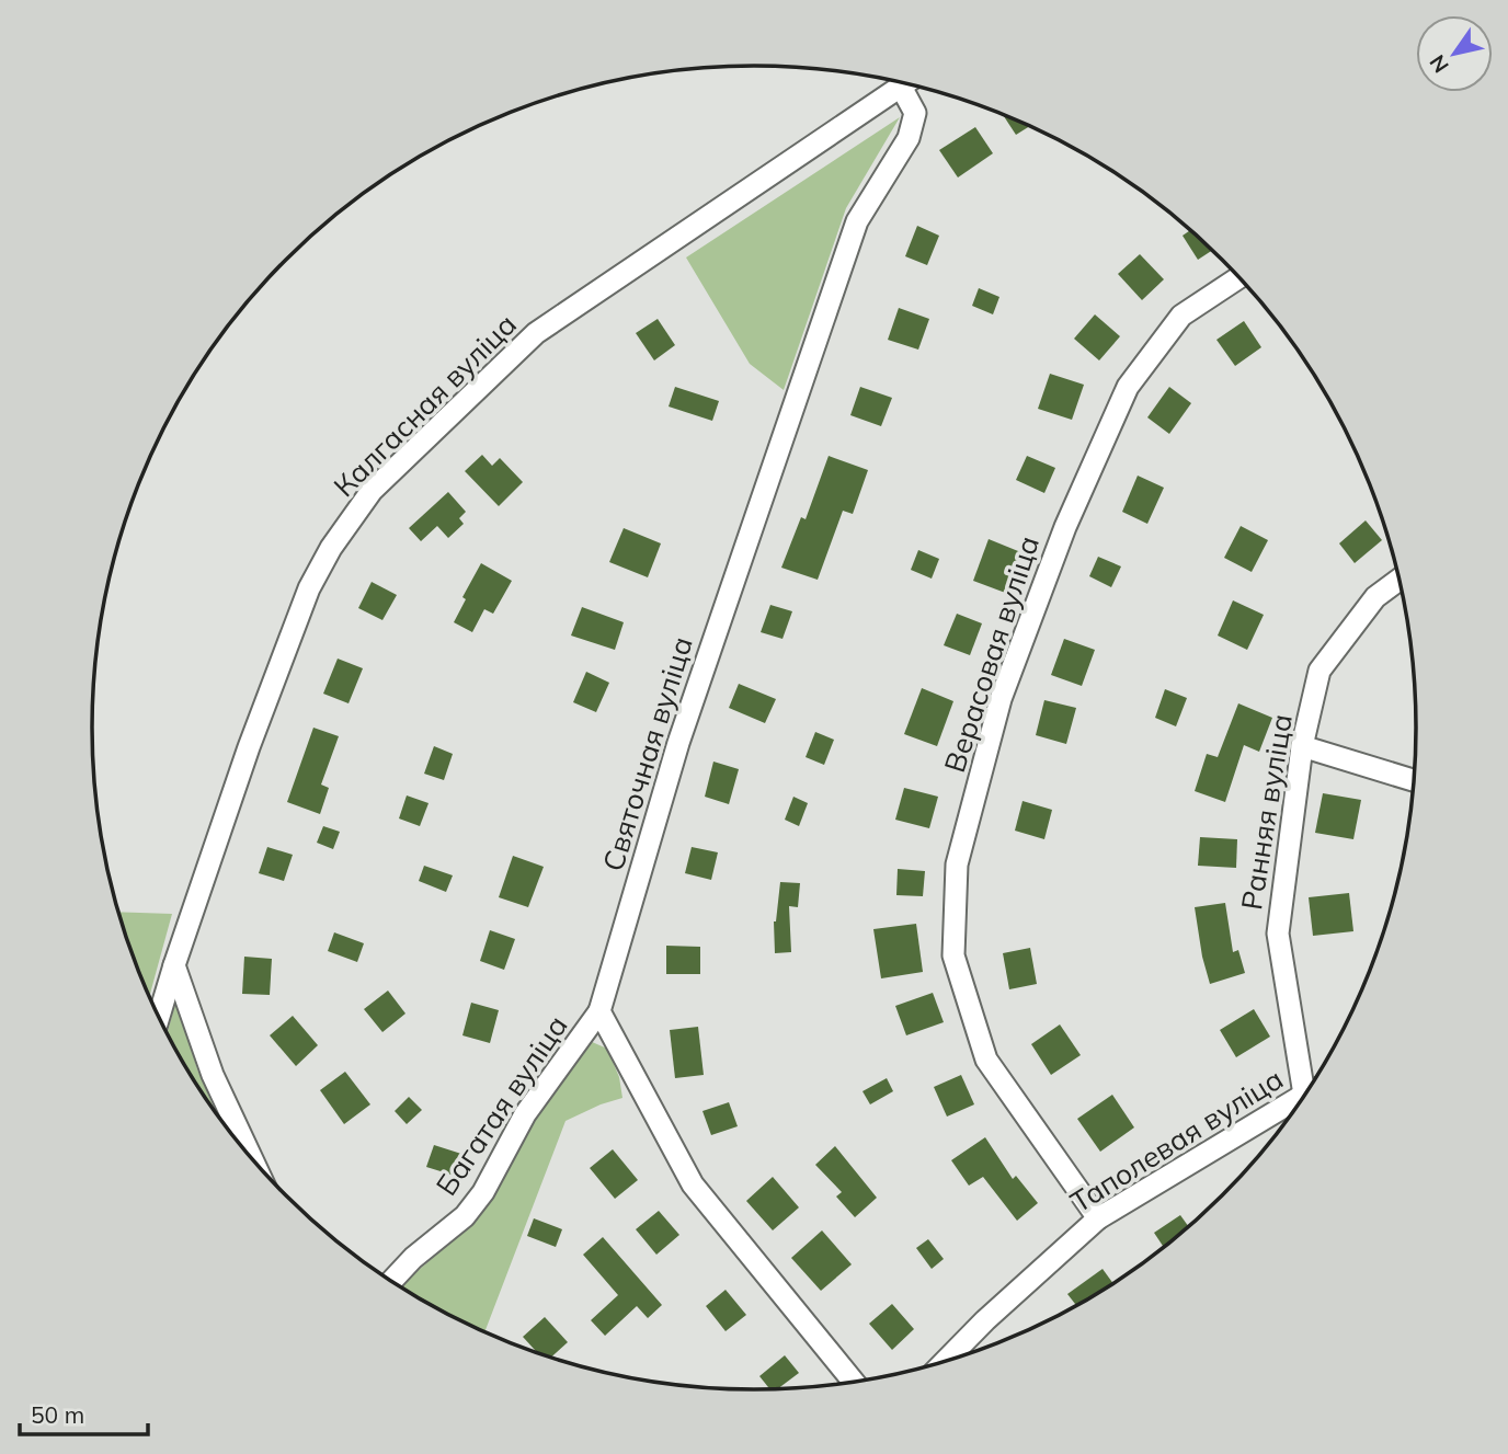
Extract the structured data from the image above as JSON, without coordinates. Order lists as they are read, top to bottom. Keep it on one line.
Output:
{"streets":{"street":["Калгасная вуліца","Верасовая вуліца","Святочная вуліца","Ранняя вуліца","Багатая вуліца","Таполевая вуліца"]},"crossings":[["Верасовая вуліца","Таполевая вуліца"],["Святочная вуліца","Багатая вуліца"]],"scale_bar":"50 m","north":"bottom left"}
